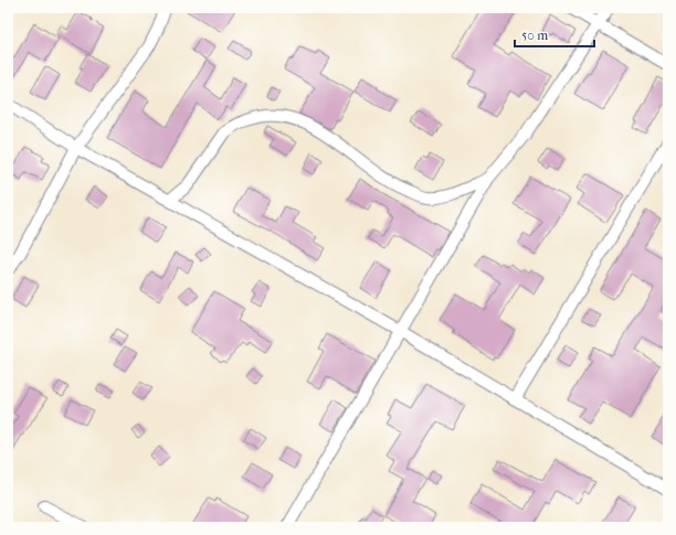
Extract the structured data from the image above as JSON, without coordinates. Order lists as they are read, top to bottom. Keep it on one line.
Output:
{"scale_bar":"50 m"}
